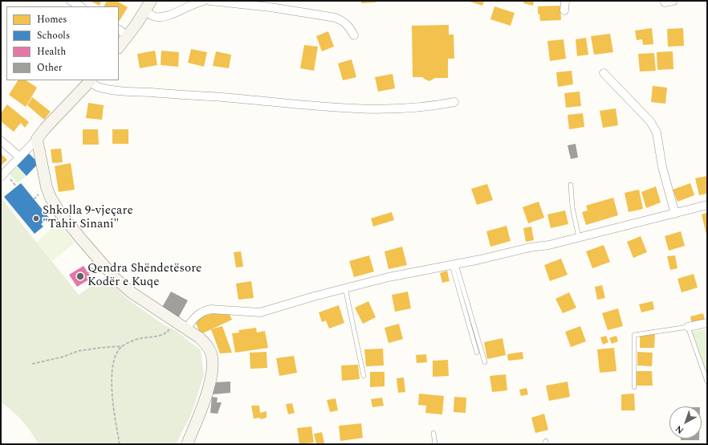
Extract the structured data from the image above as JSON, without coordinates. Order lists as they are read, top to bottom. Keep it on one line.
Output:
{"places":["Shkolla 9-vjeçare \"Tahir Sinani\"","Qendra Shëndetësore Kodër e Kuqe"],"legend":["Homes","Schools","Health","Other"],"north":"bottom left"}
